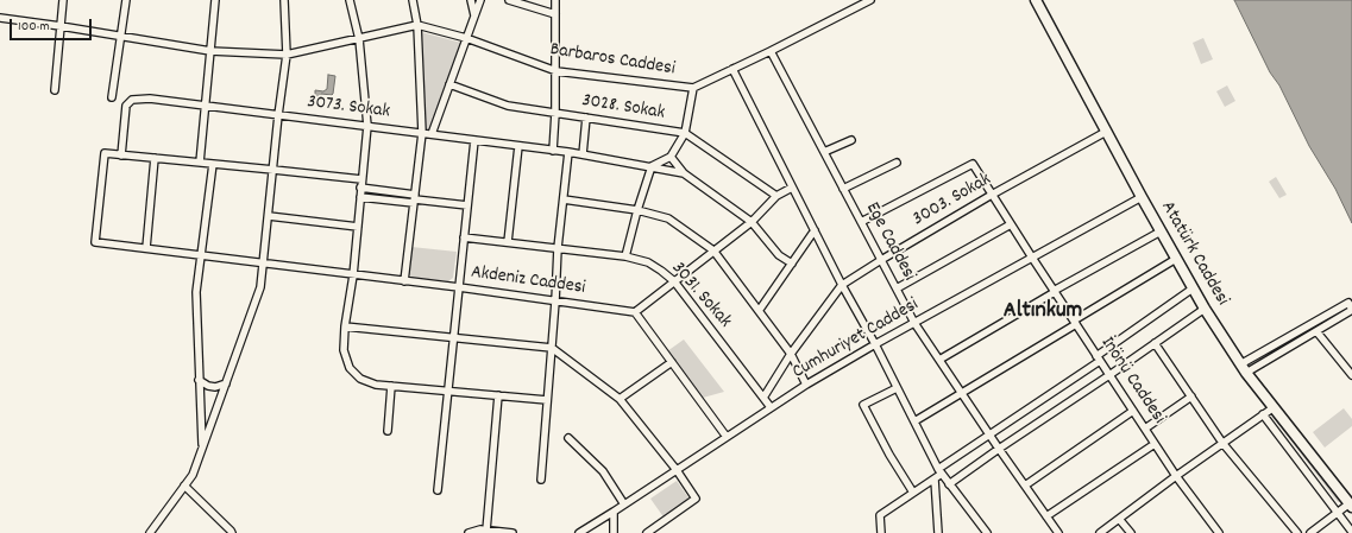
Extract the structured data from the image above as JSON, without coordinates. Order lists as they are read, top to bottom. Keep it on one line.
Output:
{"streets":{"main road":["Atatürk Caddesi"],"street":["Barbaros Caddesi","3073. Sokak","3028. Sokak","3003. Sokak","Ege Caddesi","Akdeniz Caddesi","3031. Sokak","Cumhuriyet Caddesi","İnönü Caddesi"]},"crossings":[["Barbaros Caddesi","Ege Caddesi"],["3073. Sokak","Akdeniz Caddesi"],["3003. Sokak","Ege Caddesi"],["3003. Sokak","Atatürk Caddesi"],["3003. Sokak","3031. Sokak"],["3003. Sokak","İnönü Caddesi"],["Ege Caddesi","Cumhuriyet Caddesi"],["Ege Caddesi","İnönü Caddesi"],["Atatürk Caddesi","Cumhuriyet Caddesi"],["3031. Sokak","Cumhuriyet Caddesi"],["Cumhuriyet Caddesi","İnönü Caddesi"]],"districts":["Altınkum"],"scale_bar":"100 m"}
